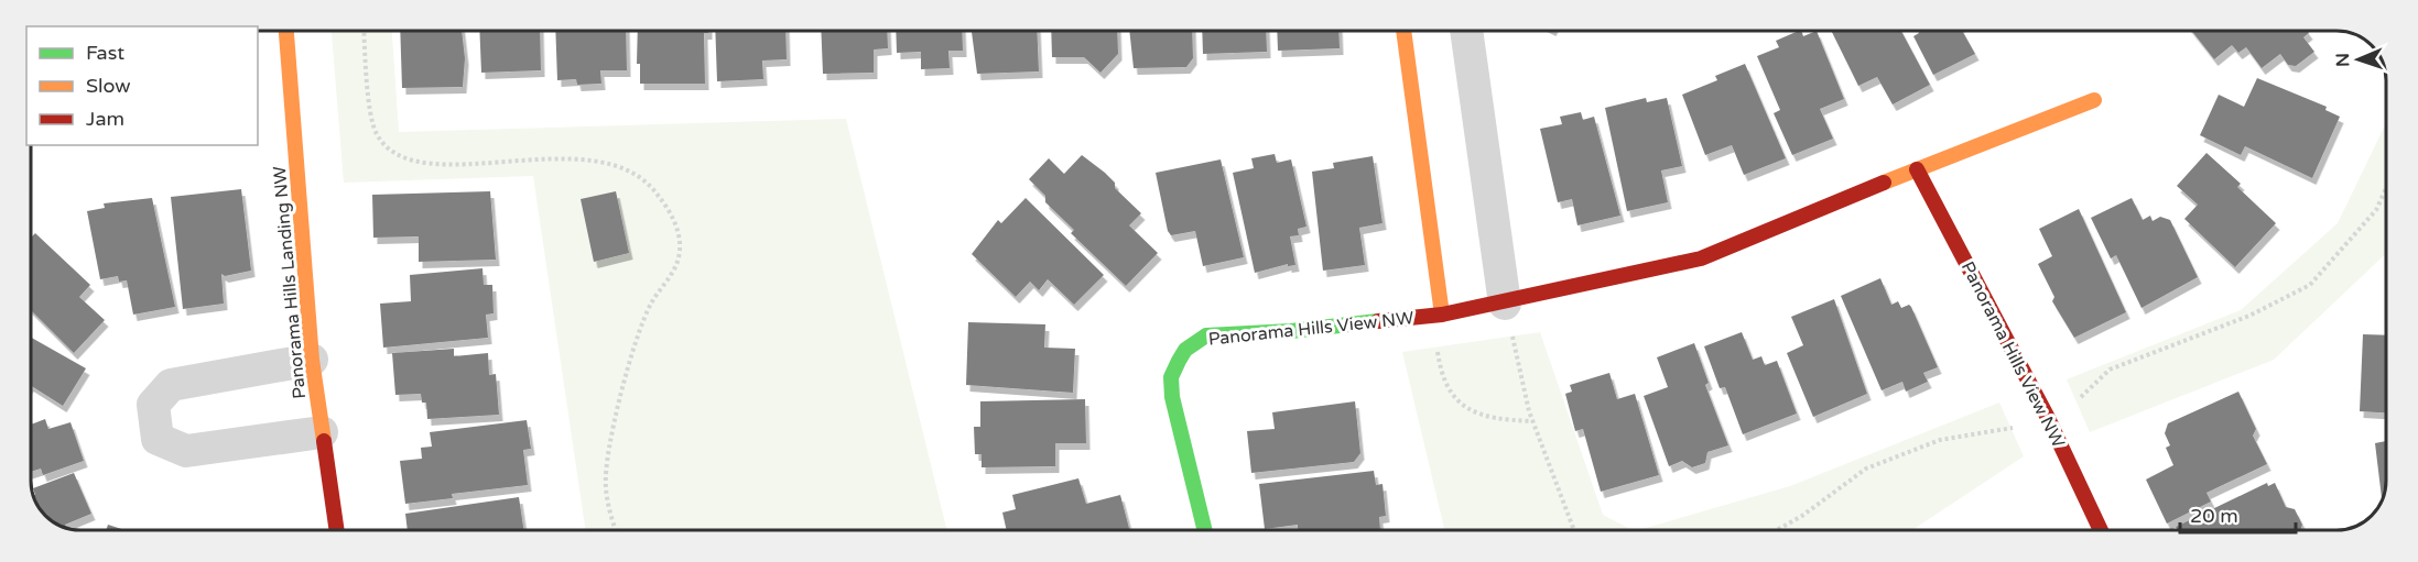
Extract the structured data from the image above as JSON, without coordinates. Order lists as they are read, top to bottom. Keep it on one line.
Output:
{"streets":{"street":["Panorama Hills Landing NW","Panorama Hills View NW"]},"legend":["Fast","Slow","Jam"],"scale_bar":"20 m","north":"left"}
